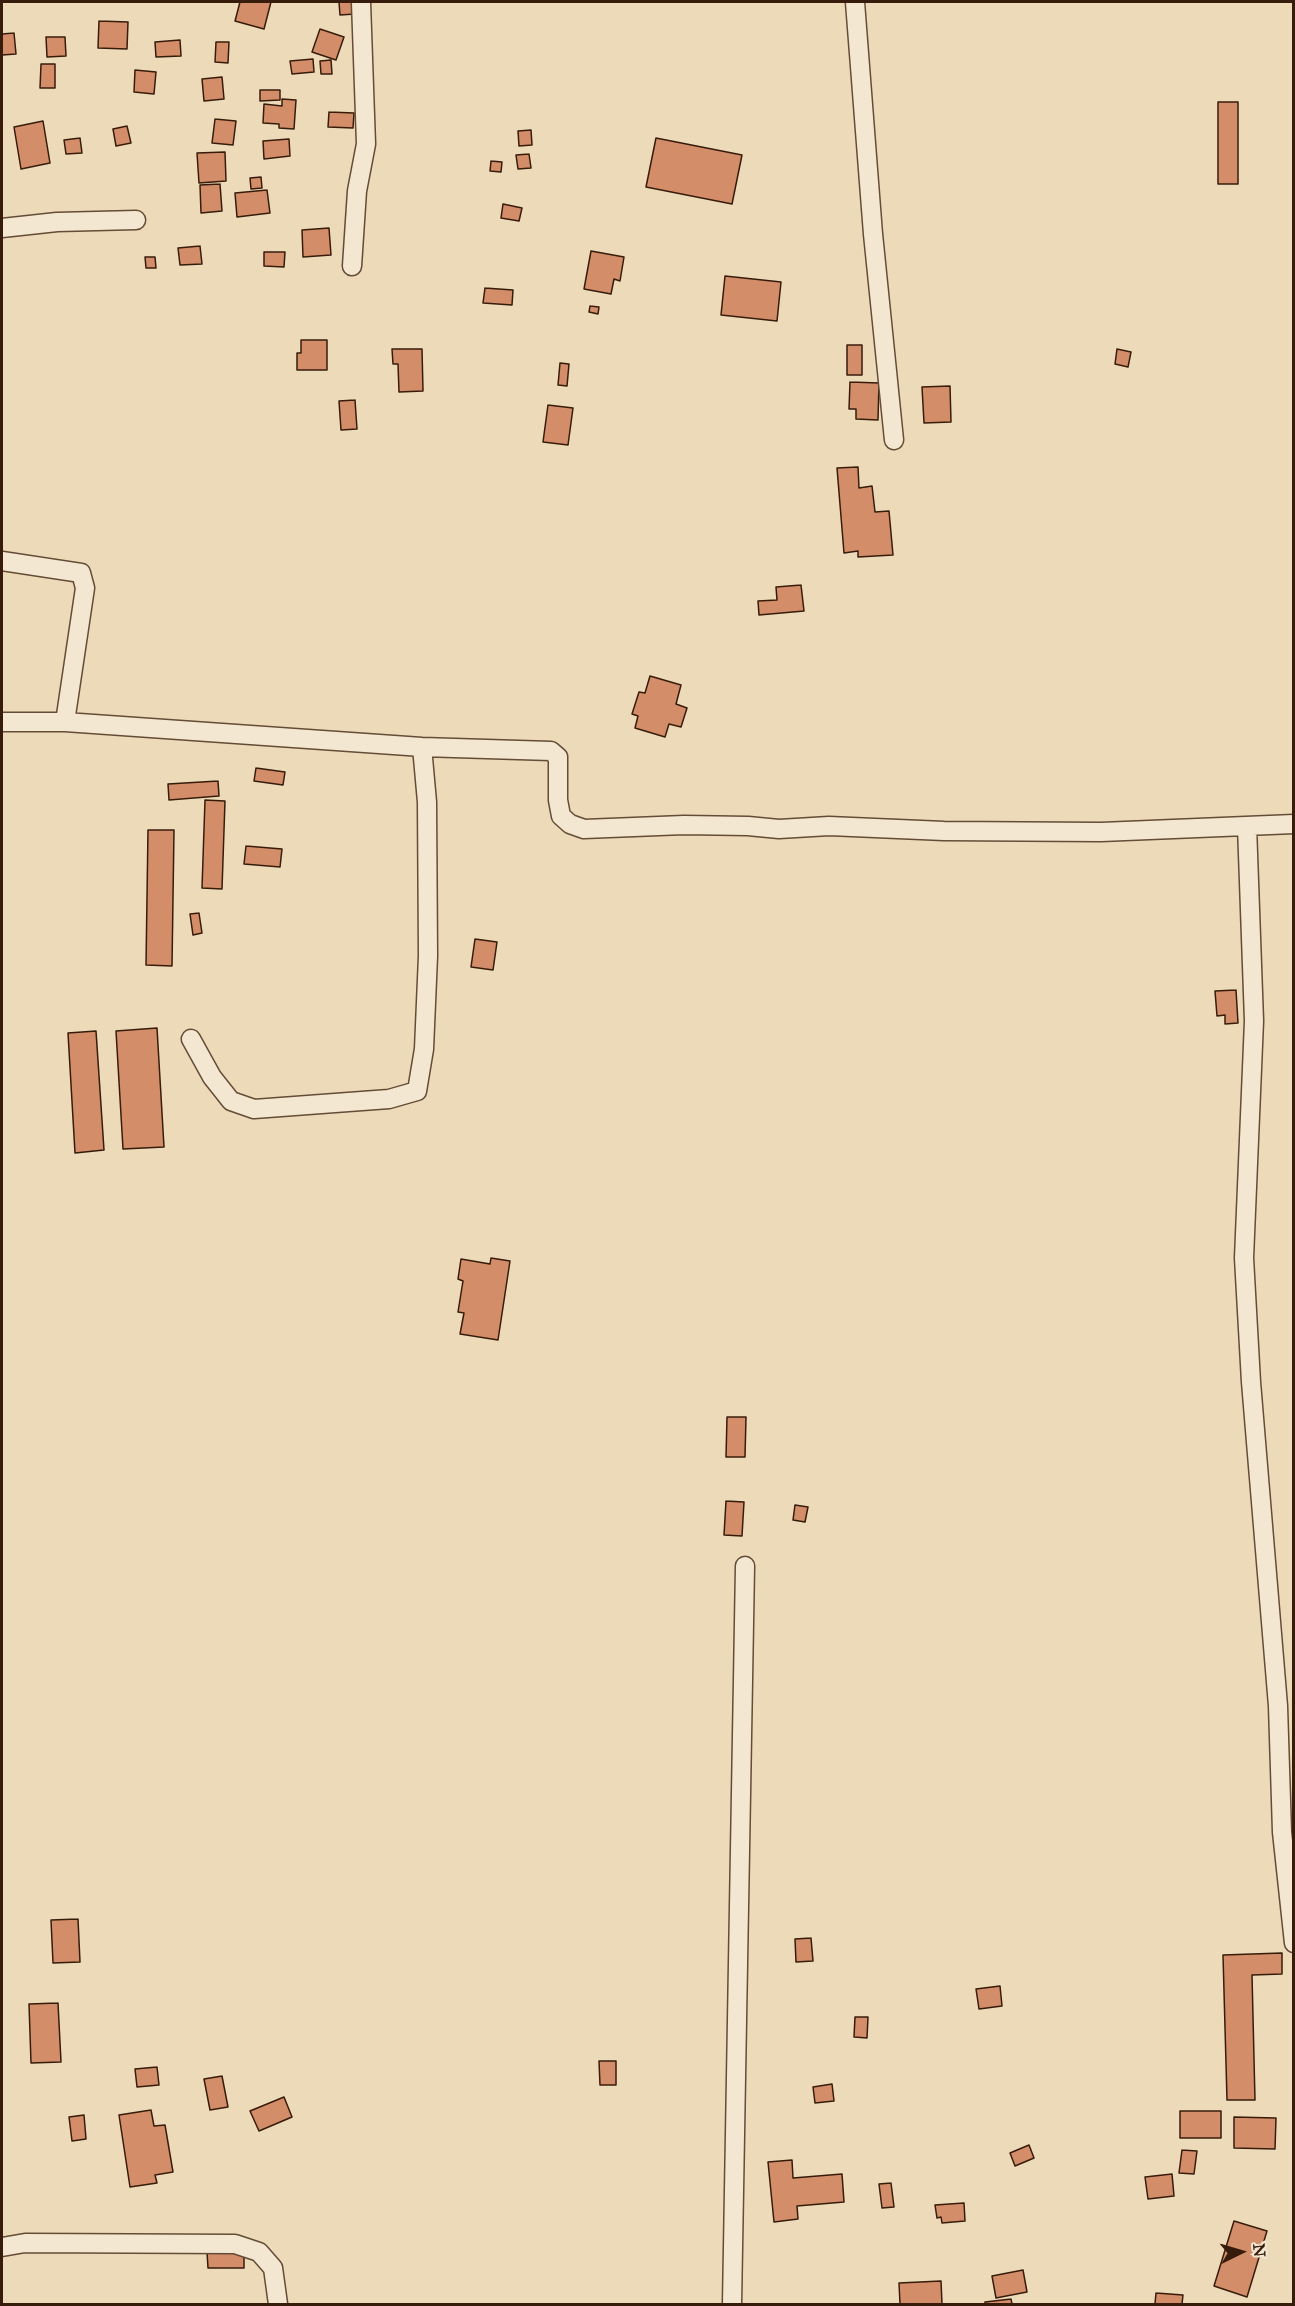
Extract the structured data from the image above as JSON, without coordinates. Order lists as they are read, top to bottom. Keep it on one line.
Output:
{"north":"right"}
